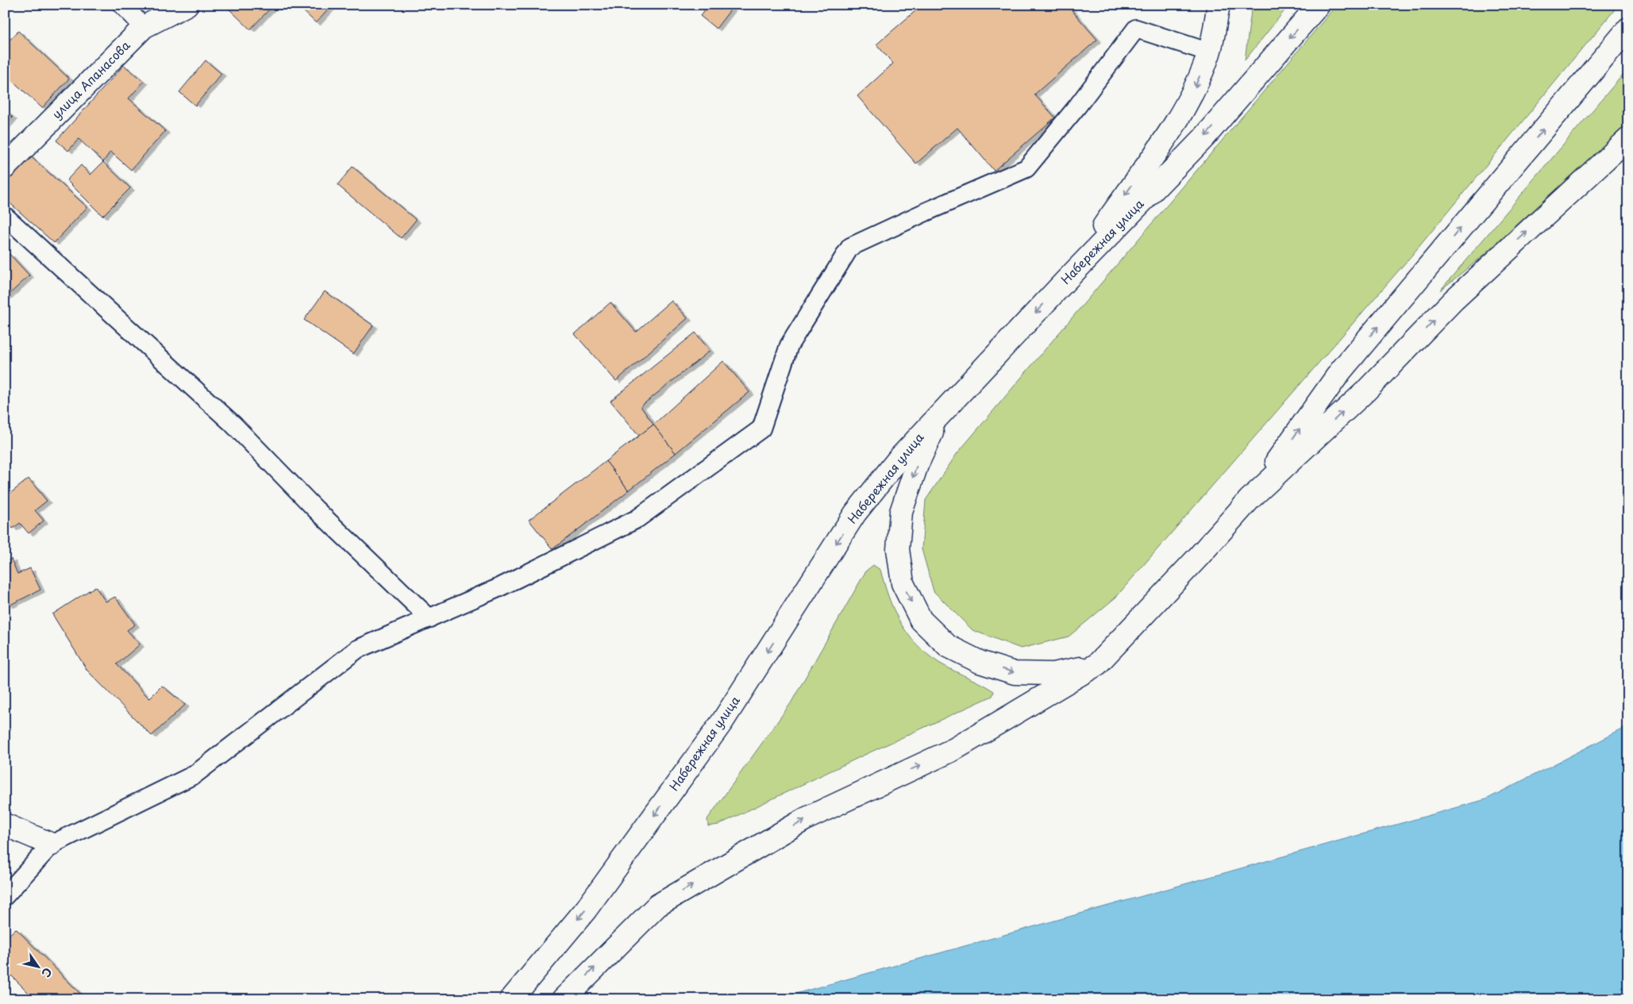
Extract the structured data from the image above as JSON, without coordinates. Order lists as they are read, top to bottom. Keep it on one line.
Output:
{"streets":{"main road":["улица Апанасова","Набережная улица"]},"north":"bottom right"}
